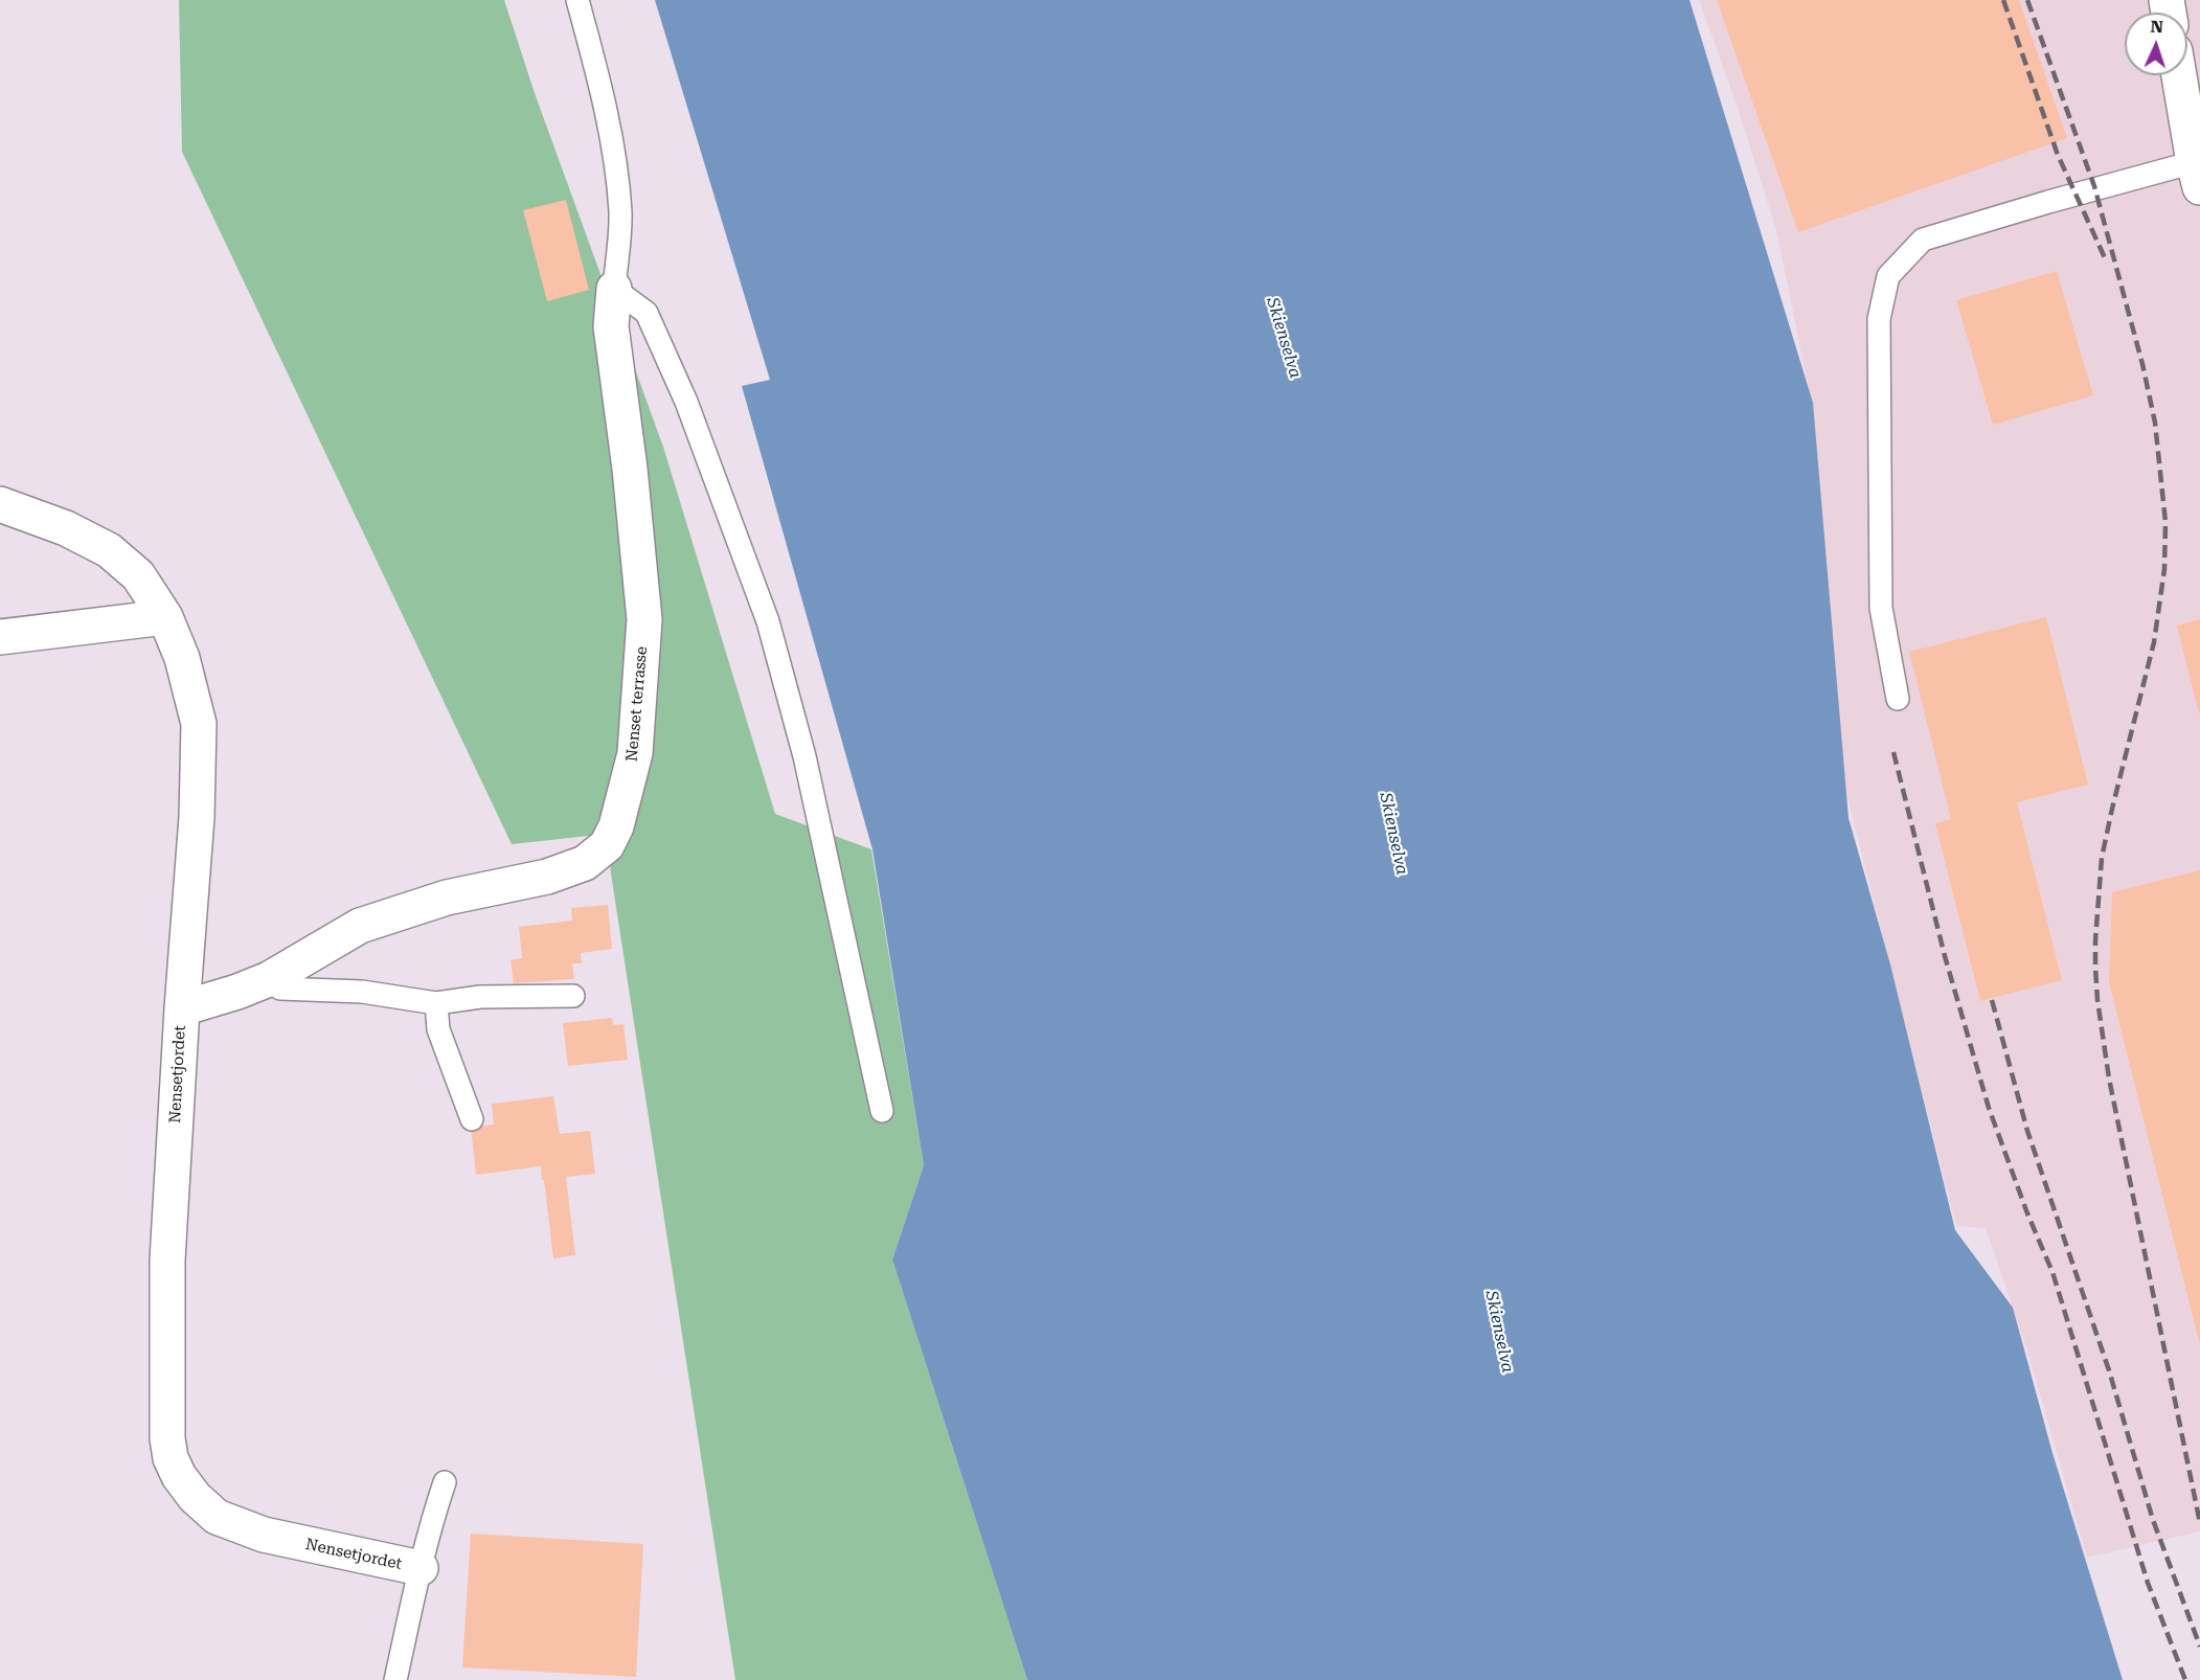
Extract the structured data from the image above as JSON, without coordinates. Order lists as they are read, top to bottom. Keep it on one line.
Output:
{"streets":{"street":["Nenset terrasse","Nensetjordet"]},"crossings":[["Nenset terrasse","Nensetjordet"]],"water":["Skienselva"],"north":"top"}
